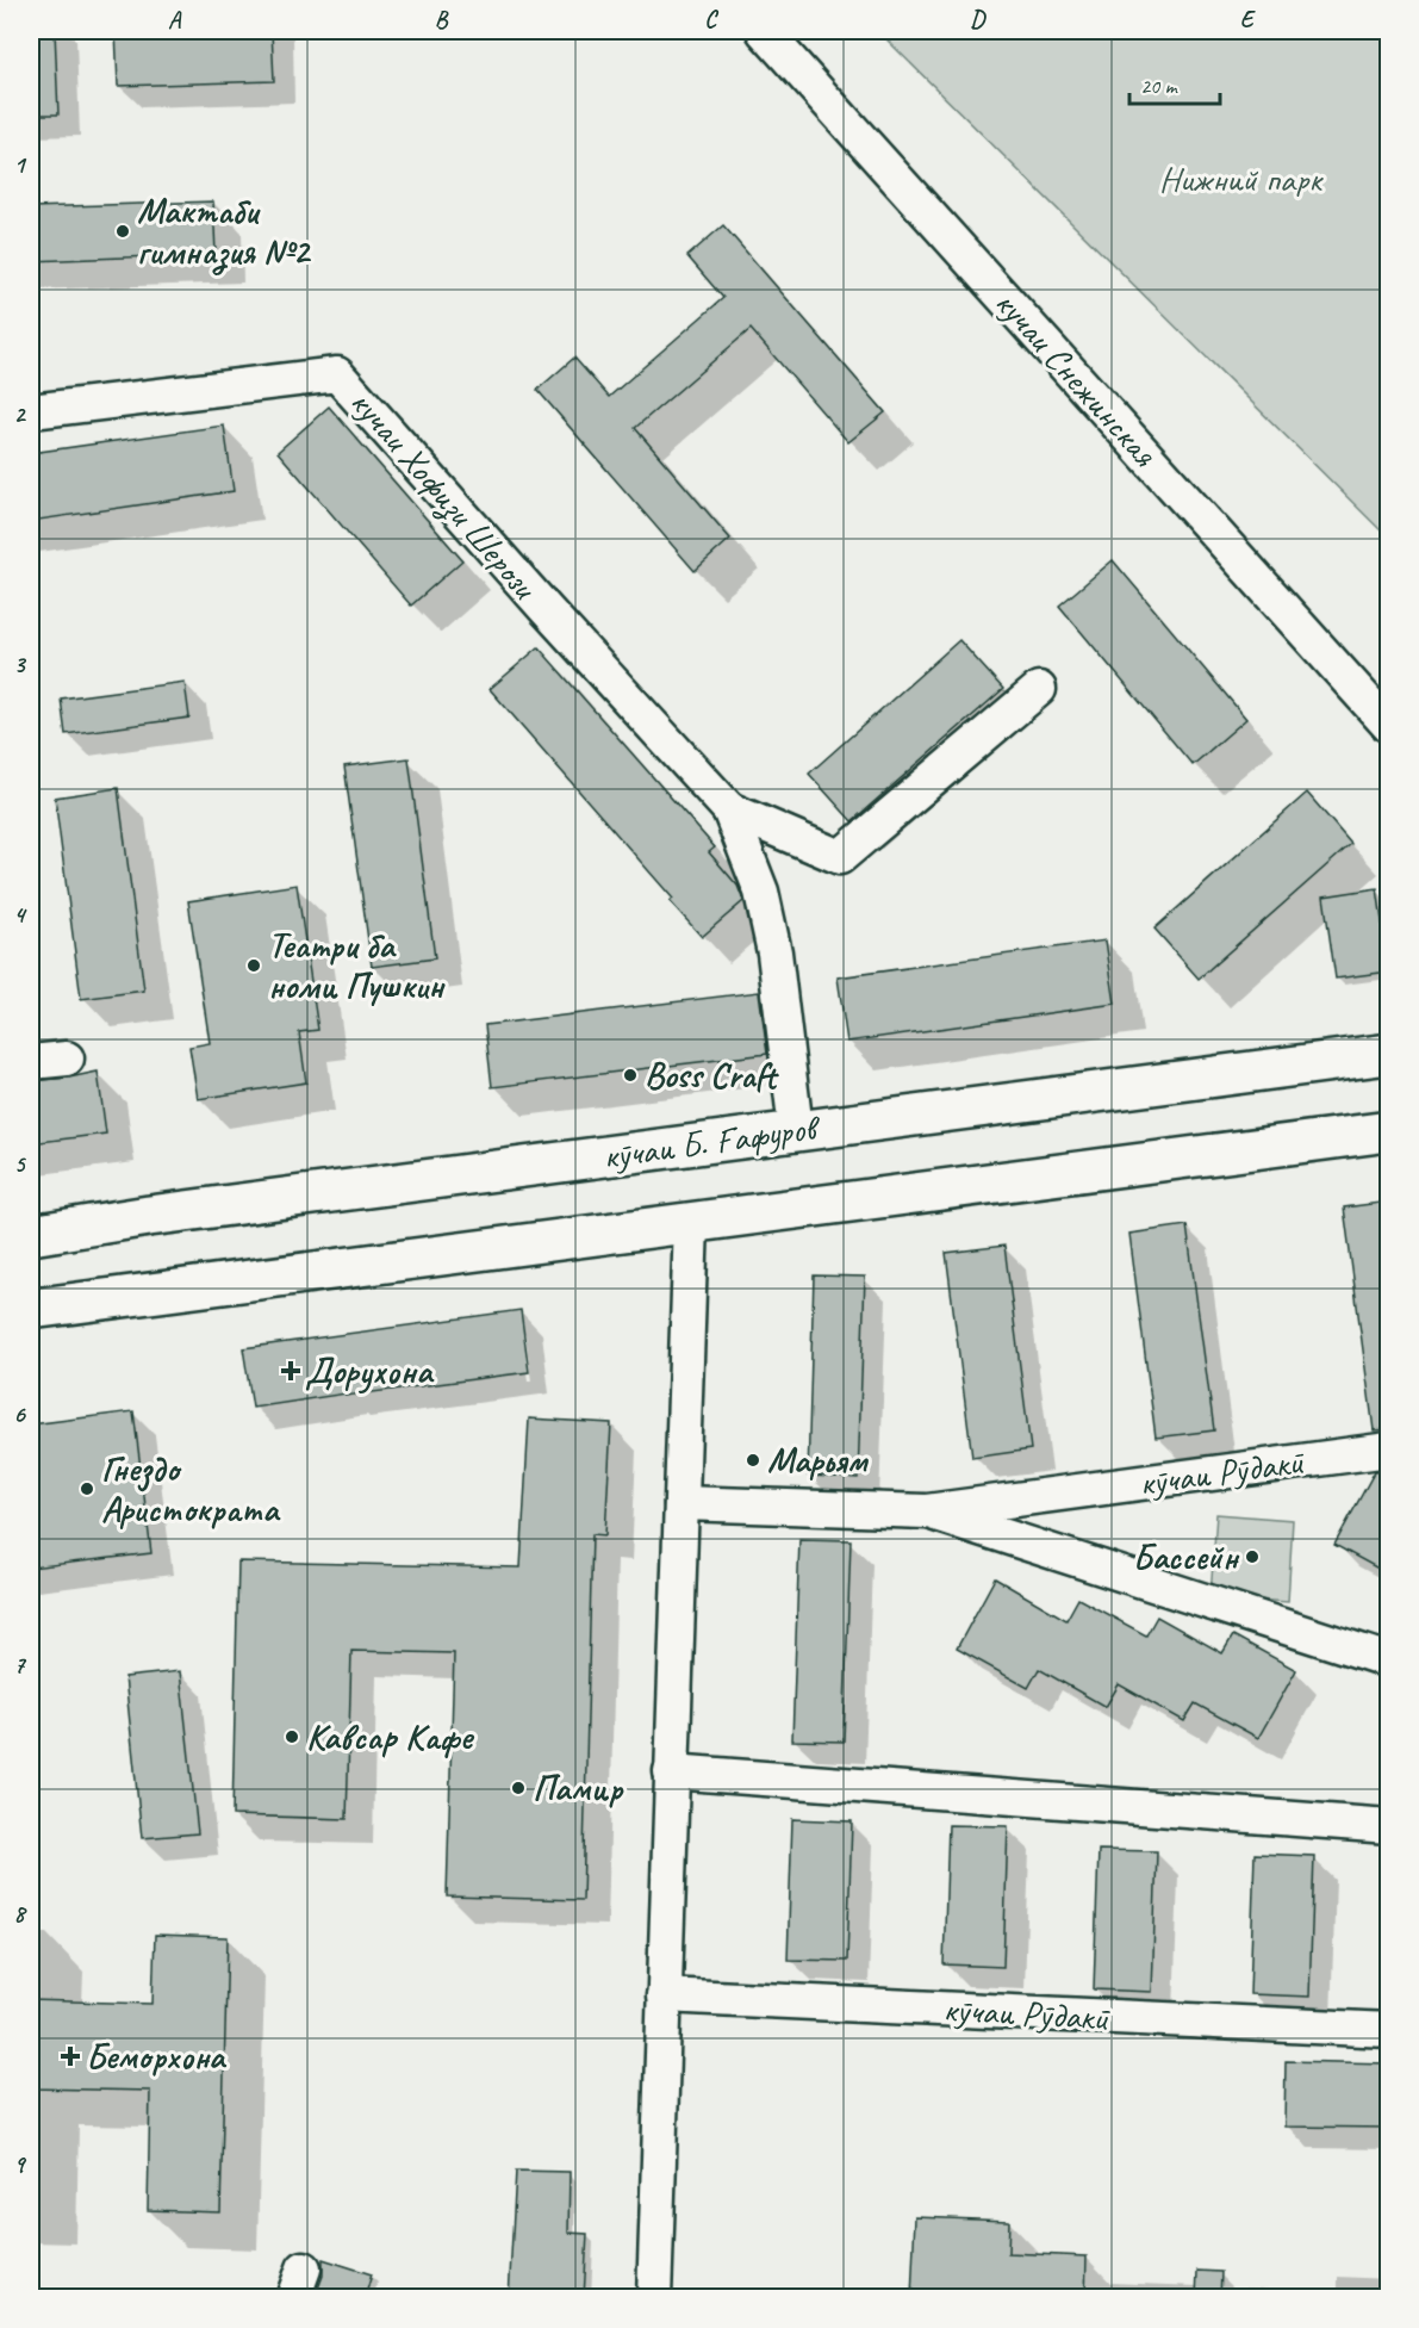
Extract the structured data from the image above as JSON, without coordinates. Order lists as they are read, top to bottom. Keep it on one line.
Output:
{"streets":{"main road":["кӯчаи Б. Ғафуров"],"street":["кучаи Снежинская","кучаи Хофизи Шерози","кӯчаи Рӯдакӣ"]},"parks":["Нижний парк"],"places":{"other":["Мактаби гимназия №2","Театри ба номи Пушкин","Boss Craft","Марьям","Гнездо Аристократа","Бассейн","Кавсар Кафе","Памир"],"health":["Дорухона","Беморхона"]},"scale_bar":"20 m","grid":{"columns":["A","B","C","D","E"],"rows":["1","2","3","4","5","6","7","8","9"]}}
